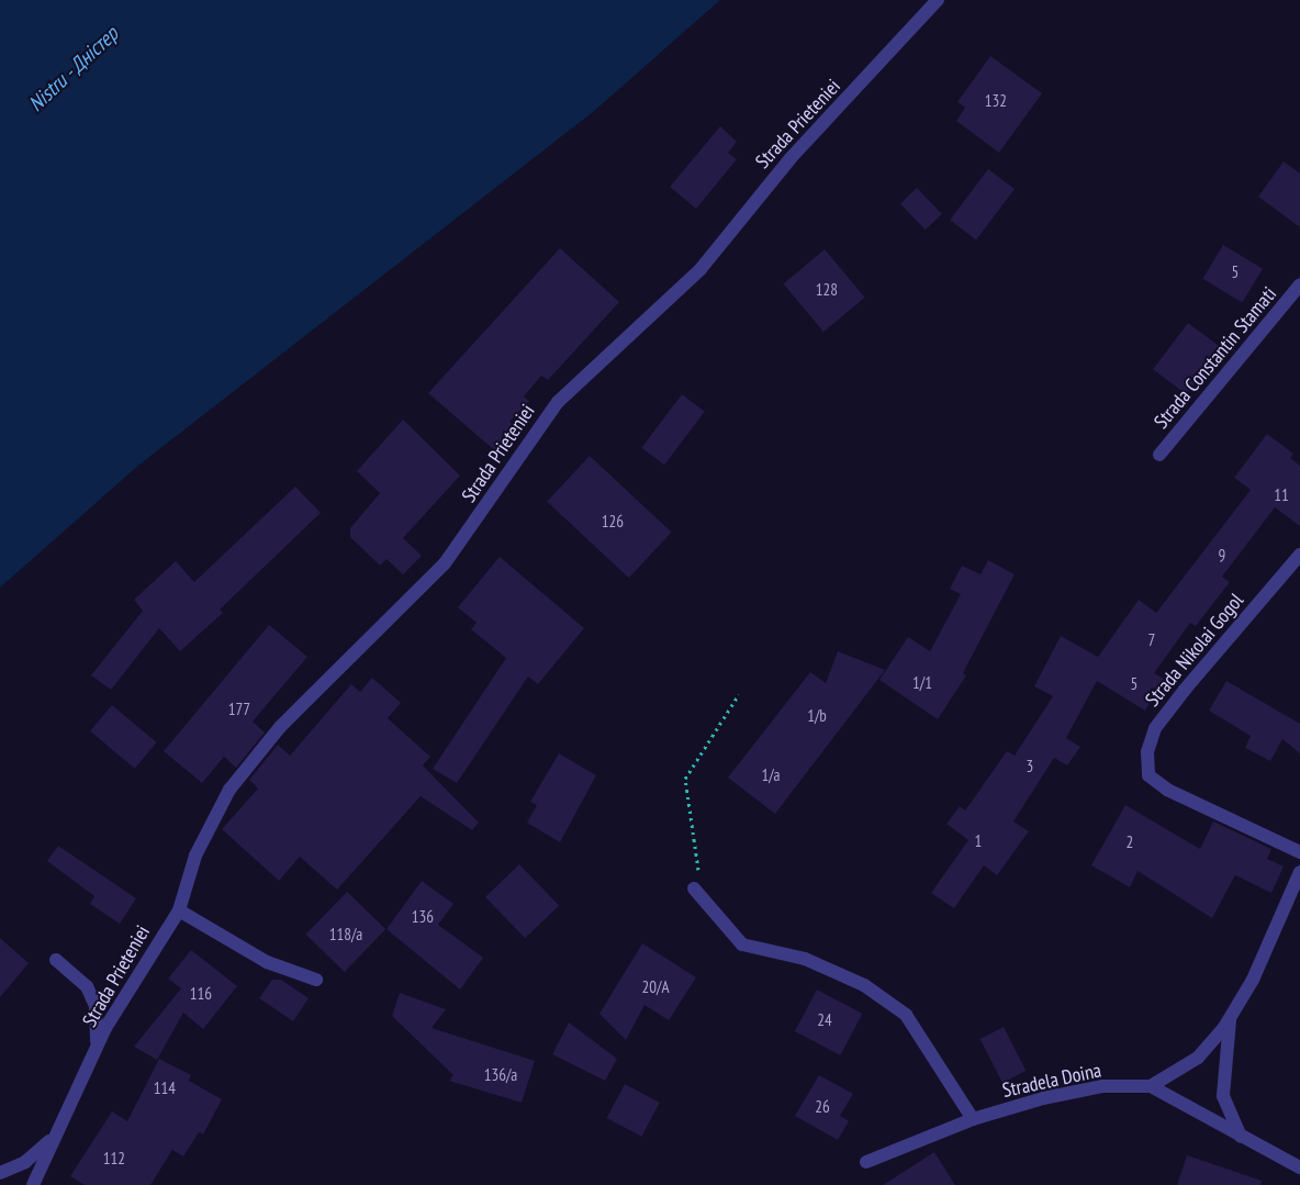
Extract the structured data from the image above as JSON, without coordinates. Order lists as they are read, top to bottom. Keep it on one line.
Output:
{"streets":{"street":["Strada Prieteniei","Strada Constantin Stamati","Strada Nikolai Gogol","Stradela Doina"]},"water":["Nistru - Дністер"],"house_numbers":["132","5","128","11","126","9","7","1/1","5","177","1/b","3","1/a","1","2","136","118/a","20/A","116","24","136/a","114","26","112"]}
